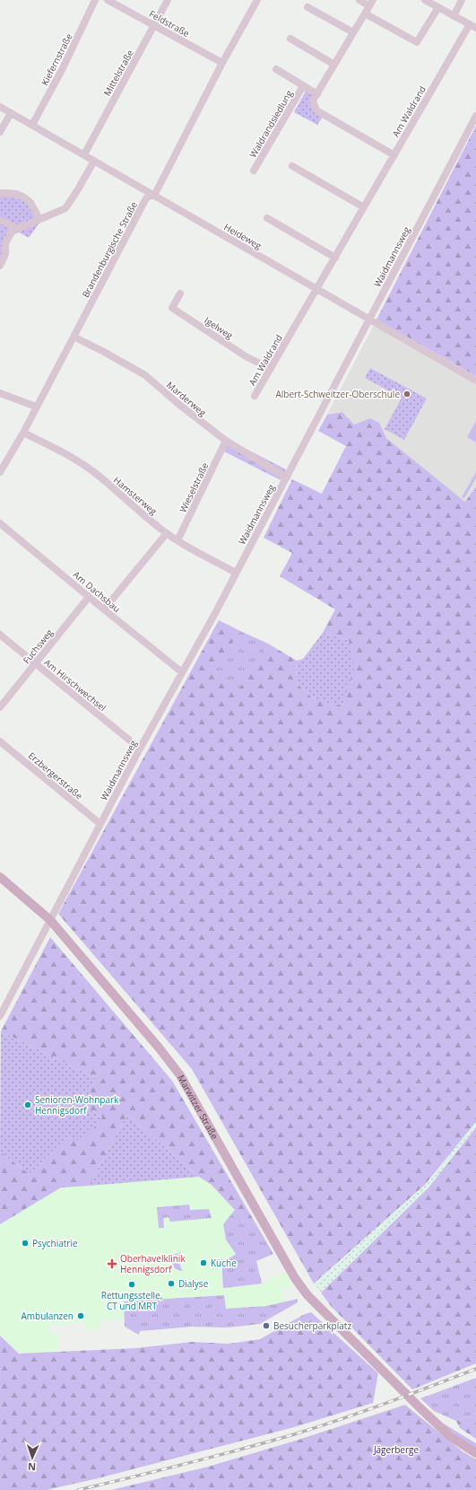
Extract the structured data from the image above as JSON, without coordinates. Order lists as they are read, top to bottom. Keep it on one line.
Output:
{"streets":{"main road":["Marwitzer Straße"],"street":["Feldstraße","Kiefernstraße","Mittelstraße","Am Waldrand","Waldrandsiedlung","Heideweg","Brandenburgische Straße","Waidmannsweg","Igelweg","Marderweg","Wieselstraße","Hamsterweg","Am Dachsbau","Fuchsweg","Am Hirschwechsel","Erzbergerstraße"]},"crossings":[["Feldstraße","Mittelstraße"],["Feldstraße","Brandenburgische Straße"],["Kiefernstraße","Heideweg"],["Mittelstraße","Heideweg"],["Am Waldrand","Heideweg"],["Am Waldrand","Igelweg"],["Heideweg","Brandenburgische Straße"],["Heideweg","Waidmannsweg"],["Brandenburgische Straße","Marderweg"],["Brandenburgische Straße","Hamsterweg"],["Waidmannsweg","Marderweg"],["Waidmannsweg","Hamsterweg"],["Waidmannsweg","Am Dachsbau"],["Waidmannsweg","Am Hirschwechsel"],["Waidmannsweg","Erzbergerstraße"],["Waidmannsweg","Marwitzer Straße"],["Marderweg","Wieselstraße"],["Wieselstraße","Hamsterweg"],["Am Dachsbau","Fuchsweg"],["Fuchsweg","Am Hirschwechsel"]],"parks":["Jägerberge"],"places":{"other":["Albert-Schweitzer-Oberschule","Senioren-Wohnpark Hennigsdorf","Psychiatrie","Küche","Dialyse","Rettungsstelle, CT und MRT","Ambulanzen","Besucherparkplatz"],"health":["Oberhavelklinik Hennigsdorf"]},"north":"bottom"}
